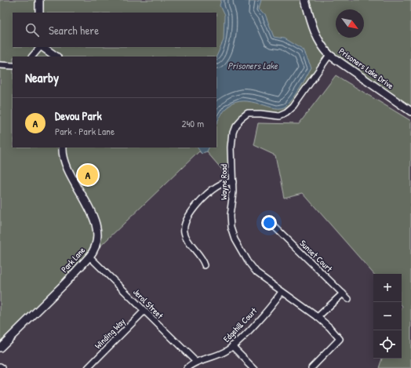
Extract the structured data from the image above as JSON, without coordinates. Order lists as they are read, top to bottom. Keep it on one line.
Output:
{"streets":{"street":["Prisoners Lake Drive","Wayne Road","Sunset Court","Park Lane","Jerol Street","Edgehill Court","Winding Way"]},"crossings":[["Prisoners Lake Drive","Wayne Road"],["Wayne Road","Edgehill Court"],["Park Lane","Jerol Street"],["Jerol Street","Edgehill Court"],["Jerol Street","Winding Way"]],"water":["Prisoners Lake"],"north":"bottom right","page":{"search":"Search here","heading":"Nearby","list":[{"mark":"A","name":"Devou Park","note":"Park · Park Lane","value":"240 m"}],"pins":"A","map_buttons":["+","−"]}}
